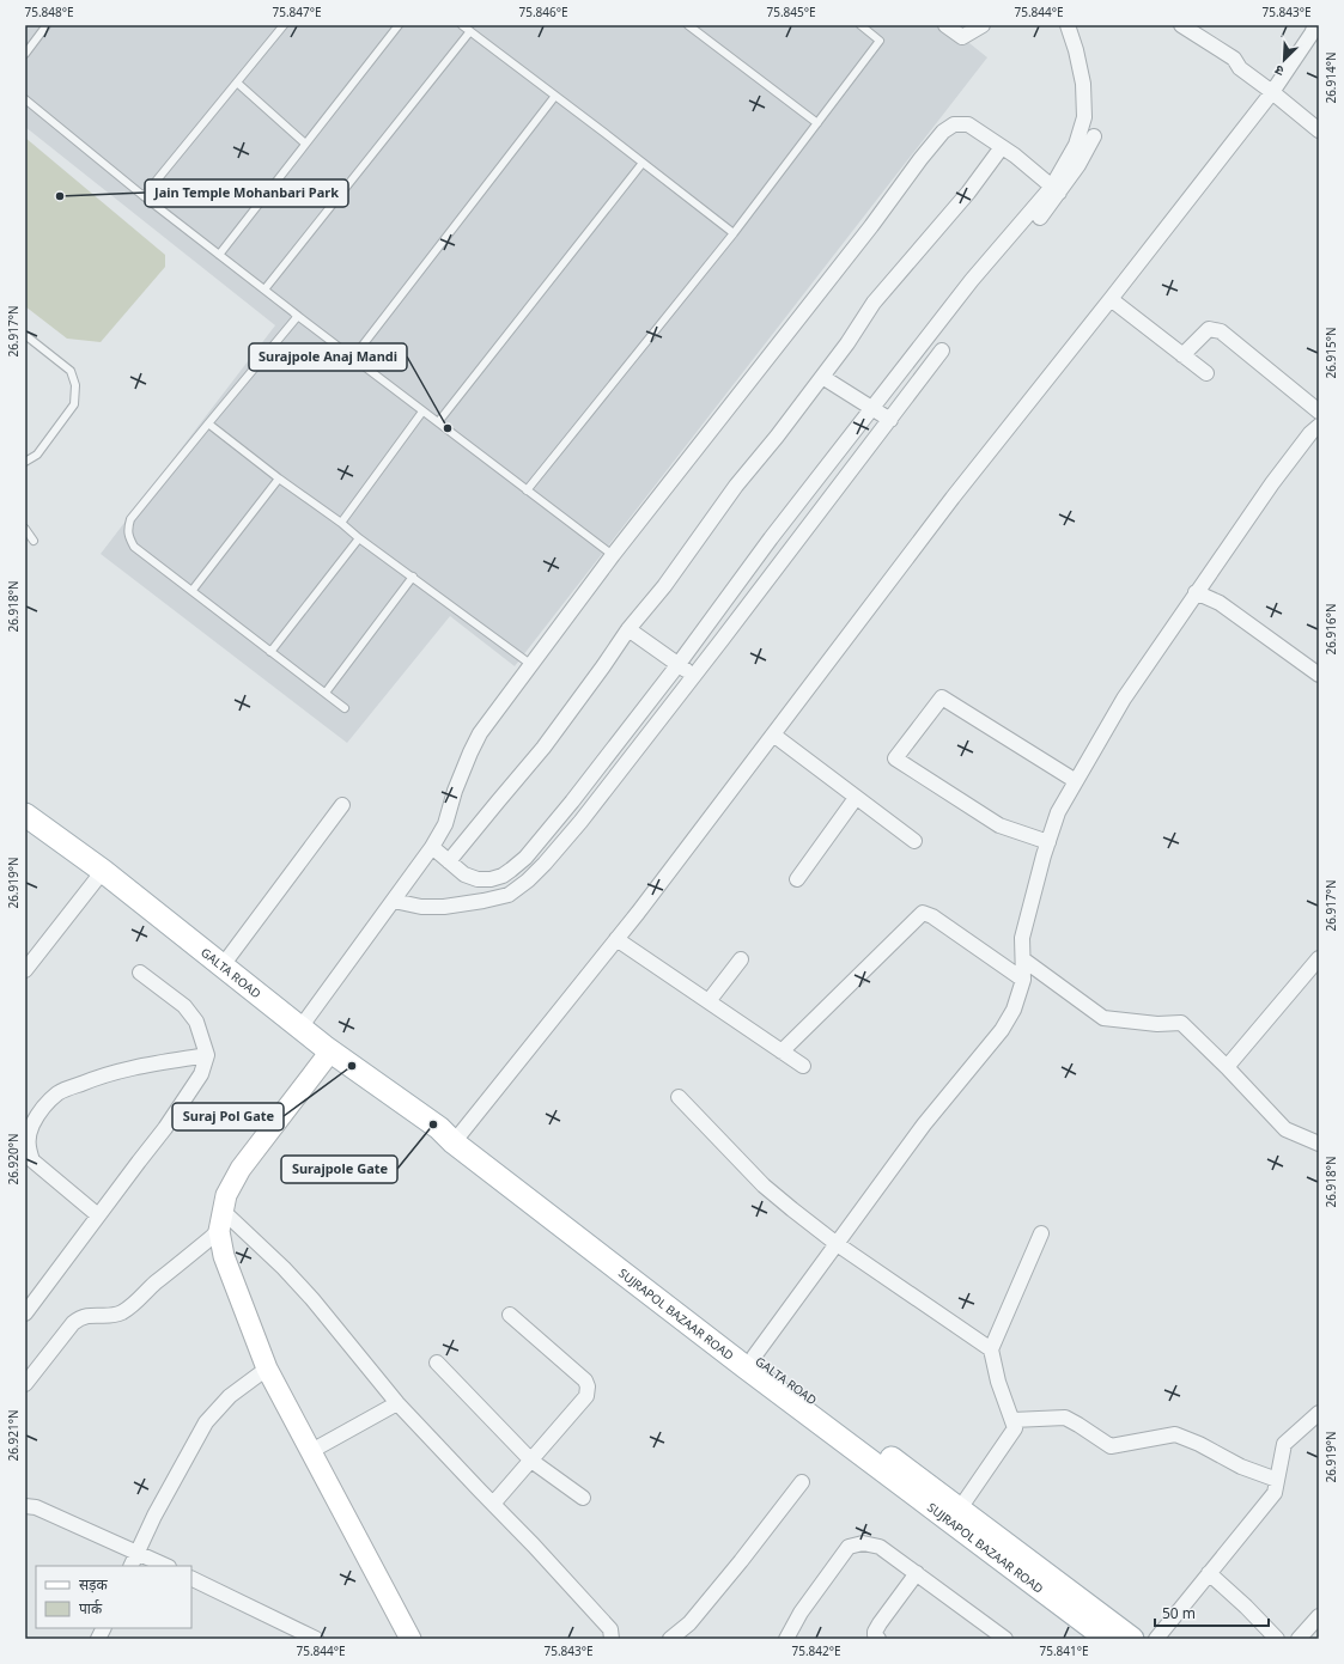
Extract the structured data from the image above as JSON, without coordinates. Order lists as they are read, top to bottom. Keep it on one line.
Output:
{"streets":{"main road":["GALTA ROAD","SUJRAPOL BAZAAR ROAD"]},"crossings":[["GALTA ROAD","SUJRAPOL BAZAAR ROAD"]],"places":["Jain Temple Mohanbari Park","Surajpole Anaj Mandi","Suraj Pol Gate","Surajpole Gate"],"legend":["सड़क","पार्क"],"scale_bar":"50 m","north":"bottom left","coordinates":["75.848°E","75.847°E","75.846°E","75.845°E","75.844°E","75.843°E","26.914°N","26.917°N","26.915°N","26.918°N","26.916°N","26.919°N","26.920°N","26.921°N","75.842°E","75.841°E"]}
